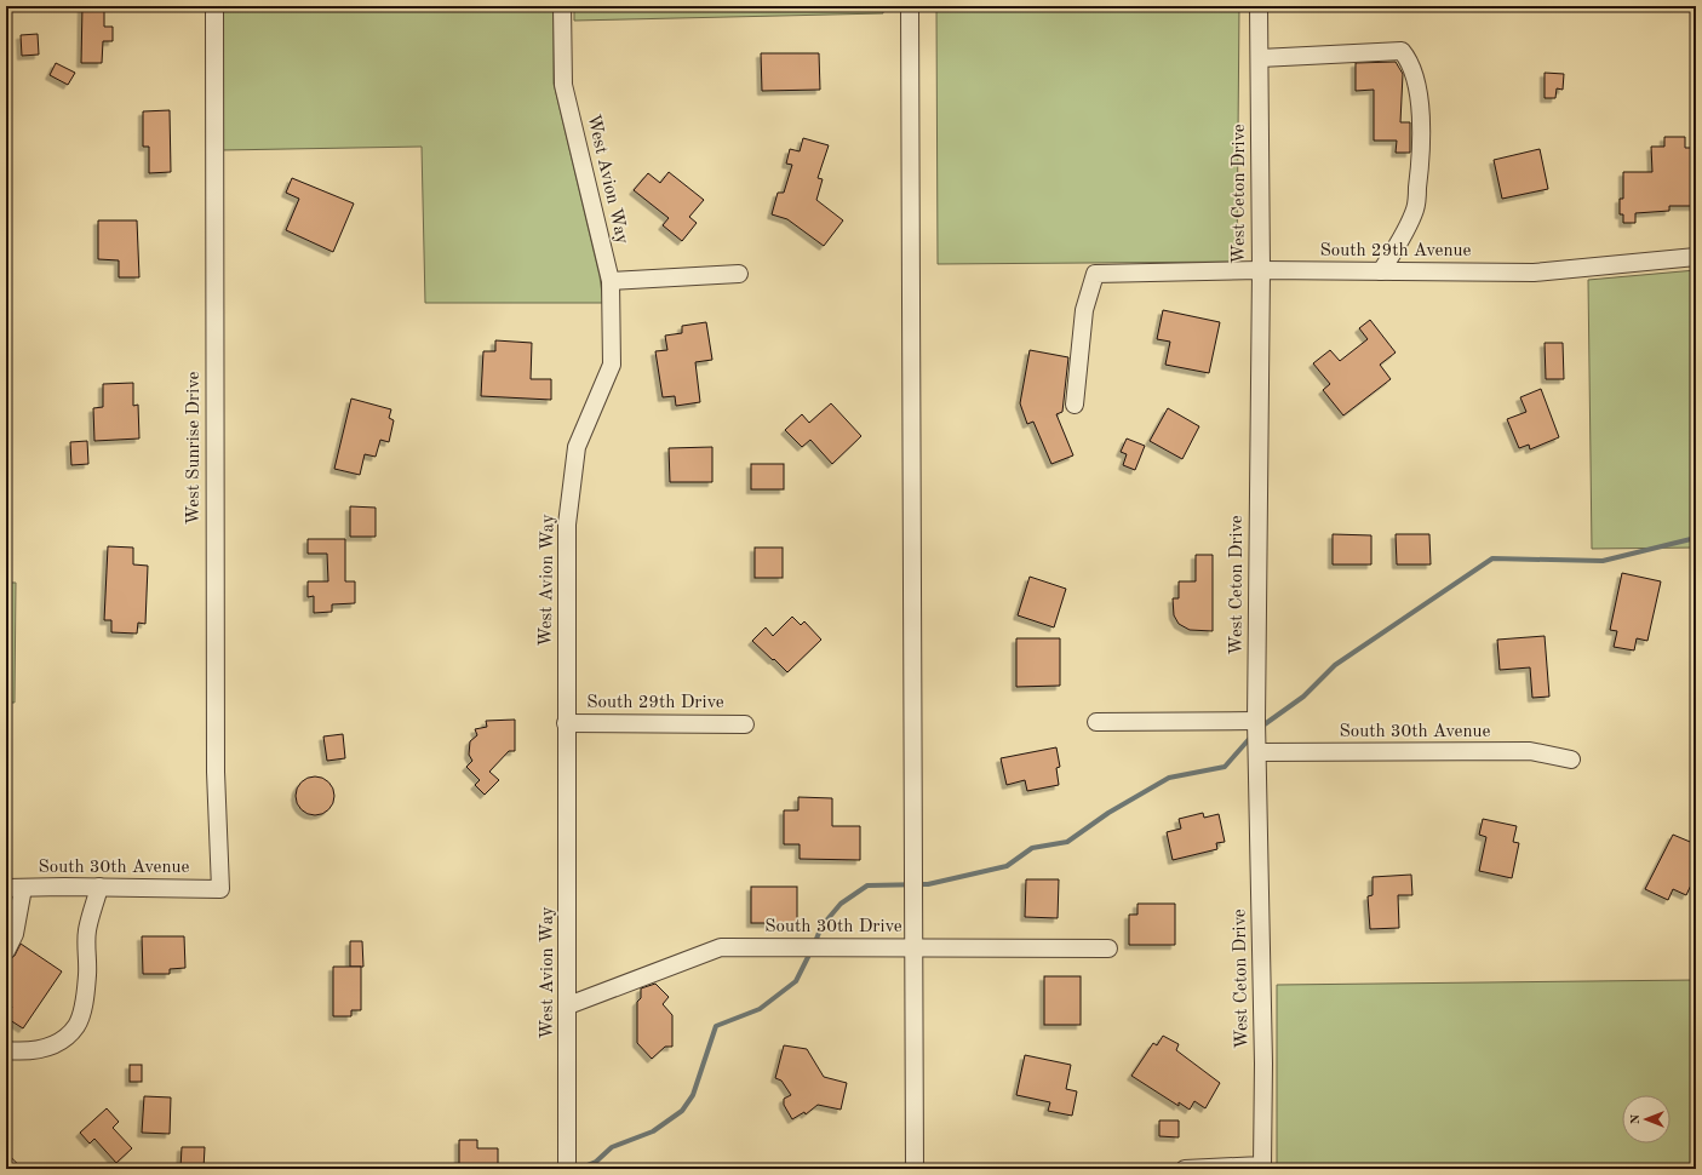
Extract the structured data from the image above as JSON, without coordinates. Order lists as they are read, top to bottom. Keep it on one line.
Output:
{"streets":{"street":["West Avion Way","West Ceton Drive","South 29th Avenue","West Sunrise Drive","South 29th Drive","South 30th Avenue","South 30th Drive"]},"crossings":[["West Avion Way","South 29th Drive"],["West Avion Way","South 30th Drive"],["West Ceton Drive","South 29th Avenue"],["West Ceton Drive","South 30th Avenue"],["West Sunrise Drive","South 30th Avenue"]],"north":"left"}
